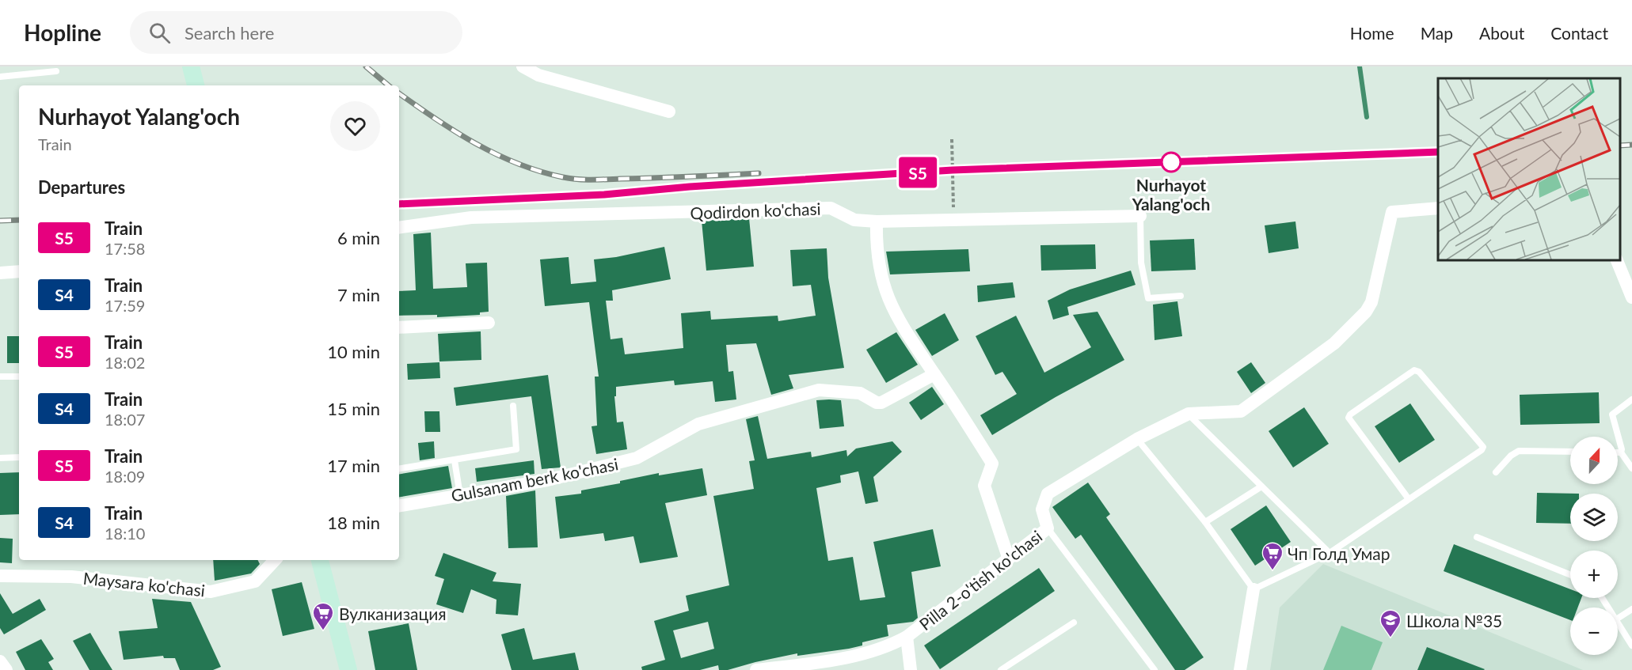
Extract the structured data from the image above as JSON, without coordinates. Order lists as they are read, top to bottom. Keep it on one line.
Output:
{"streets":{"street":["Qodirdon ko'chasi","Gulsanam berk ko'chasi","Pilla 2-o'tish ko'chasi","Maysara ko'chasi"]},"places":{"other":["Nurhayot Yalang'och"],"supermarket":["Чп Голд Умар","Вулканизация"],"school or university":["Школа №35"]},"north":"top","page":{"header":"Hopline","search":"Search here","nav":["Home","Map","About","Contact"],"on_map":"S5","heading":[["Nurhayot Yalang'och","Train"],"Departures"],"list":[{"mark":"S5","name":"Train","note":"17:58","value":"6 min"},{"mark":"S4","name":"Train","note":"17:59","value":"7 min"},{"mark":"S5","name":"Train","note":"18:02","value":"10 min"},{"mark":"S4","name":"Train","note":"18:07","value":"15 min"},{"mark":"S5","name":"Train","note":"18:09","value":"17 min"},{"mark":"S4","name":"Train","note":"18:10","value":"18 min"}],"map_buttons":["+","−"]}}
